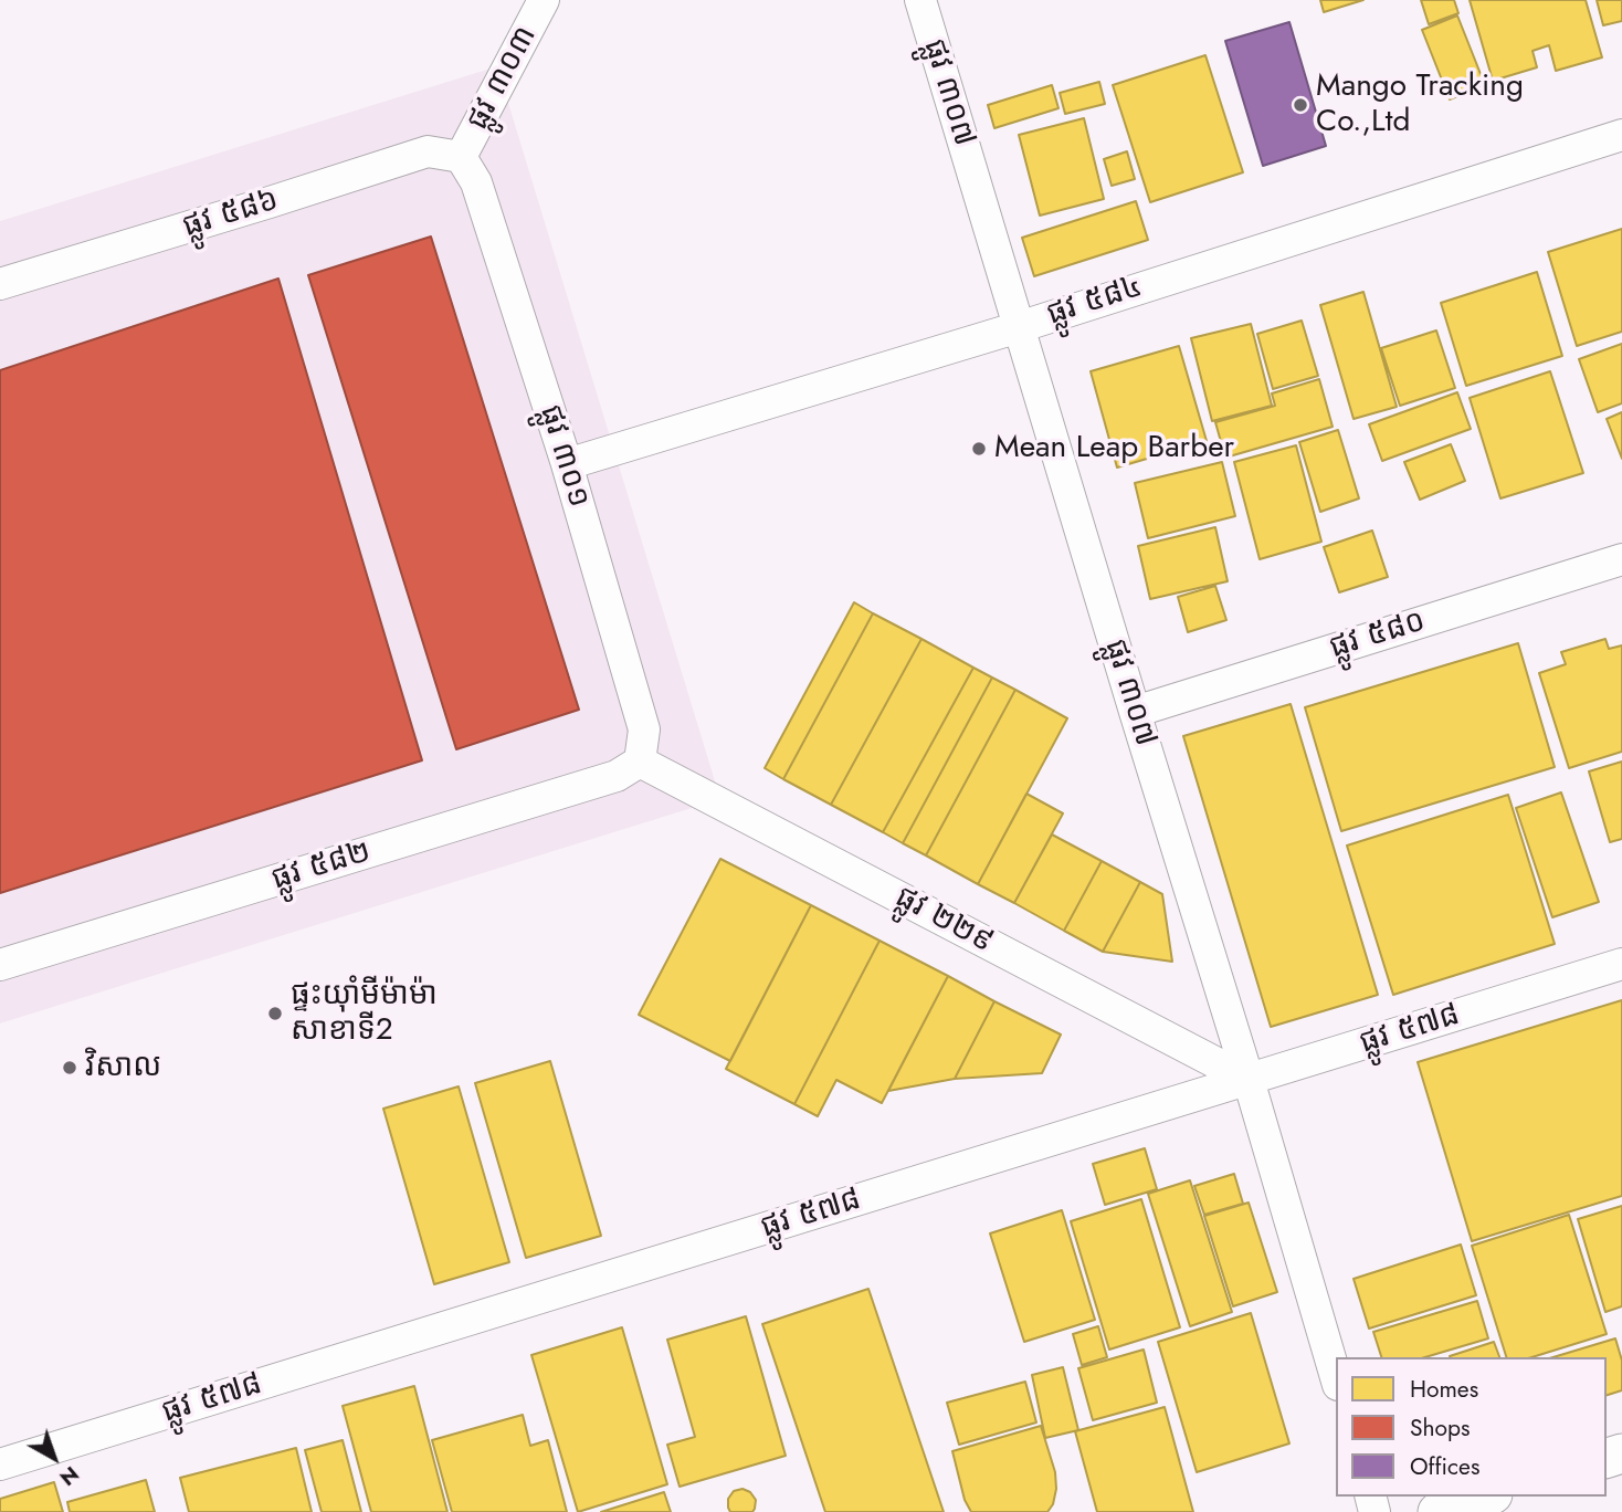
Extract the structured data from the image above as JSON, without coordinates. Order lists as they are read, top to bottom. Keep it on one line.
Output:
{"streets":{"street":["ផ្លូវ ៣០៣","ផ្លូវ ៣០៧","ផ្លូវ ៥៨៦","ផ្លូវ ៥៨៤","ផ្លូវ ៣០១","ផ្លូវ ៥៨០","ផ្លូវ ៥៨២","ផ្លូវ ២២៩","ផ្លូវ ៥៧៨"]},"crossings":[["ផ្លូវ ៣០៣","ផ្លូវ ៥៨៦"],["ផ្លូវ ៣០៣","ផ្លូវ ៣០១"],["ផ្លូវ ៣០៧","ផ្លូវ ៥៨៤"],["ផ្លូវ ៣០៧","ផ្លូវ ៥៨០"],["ផ្លូវ ៣០៧","ផ្លូវ ២២៩"],["ផ្លូវ ៣០៧","ផ្លូវ ៥៧៨"],["ផ្លូវ ៥៨៦","ផ្លូវ ៣០១"],["ផ្លូវ ៥៨៤","ផ្លូវ ៣០១"],["ផ្លូវ ៣០១","ផ្លូវ ៥៨២"],["ផ្លូវ ៣០១","ផ្លូវ ២២៩"],["ផ្លូវ ៥៨២","ផ្លូវ ២២៩"],["ផ្លូវ ២២៩","ផ្លូវ ៥៧៨"]],"places":["Mango Tracking Co.,Ltd","Mean Leap Barber","ផ្ទះយ៉ាំមីម៉ាម៉ា សាខាទី2","វិសាល"],"legend":["Homes","Shops","Offices"],"north":"bottom right"}
